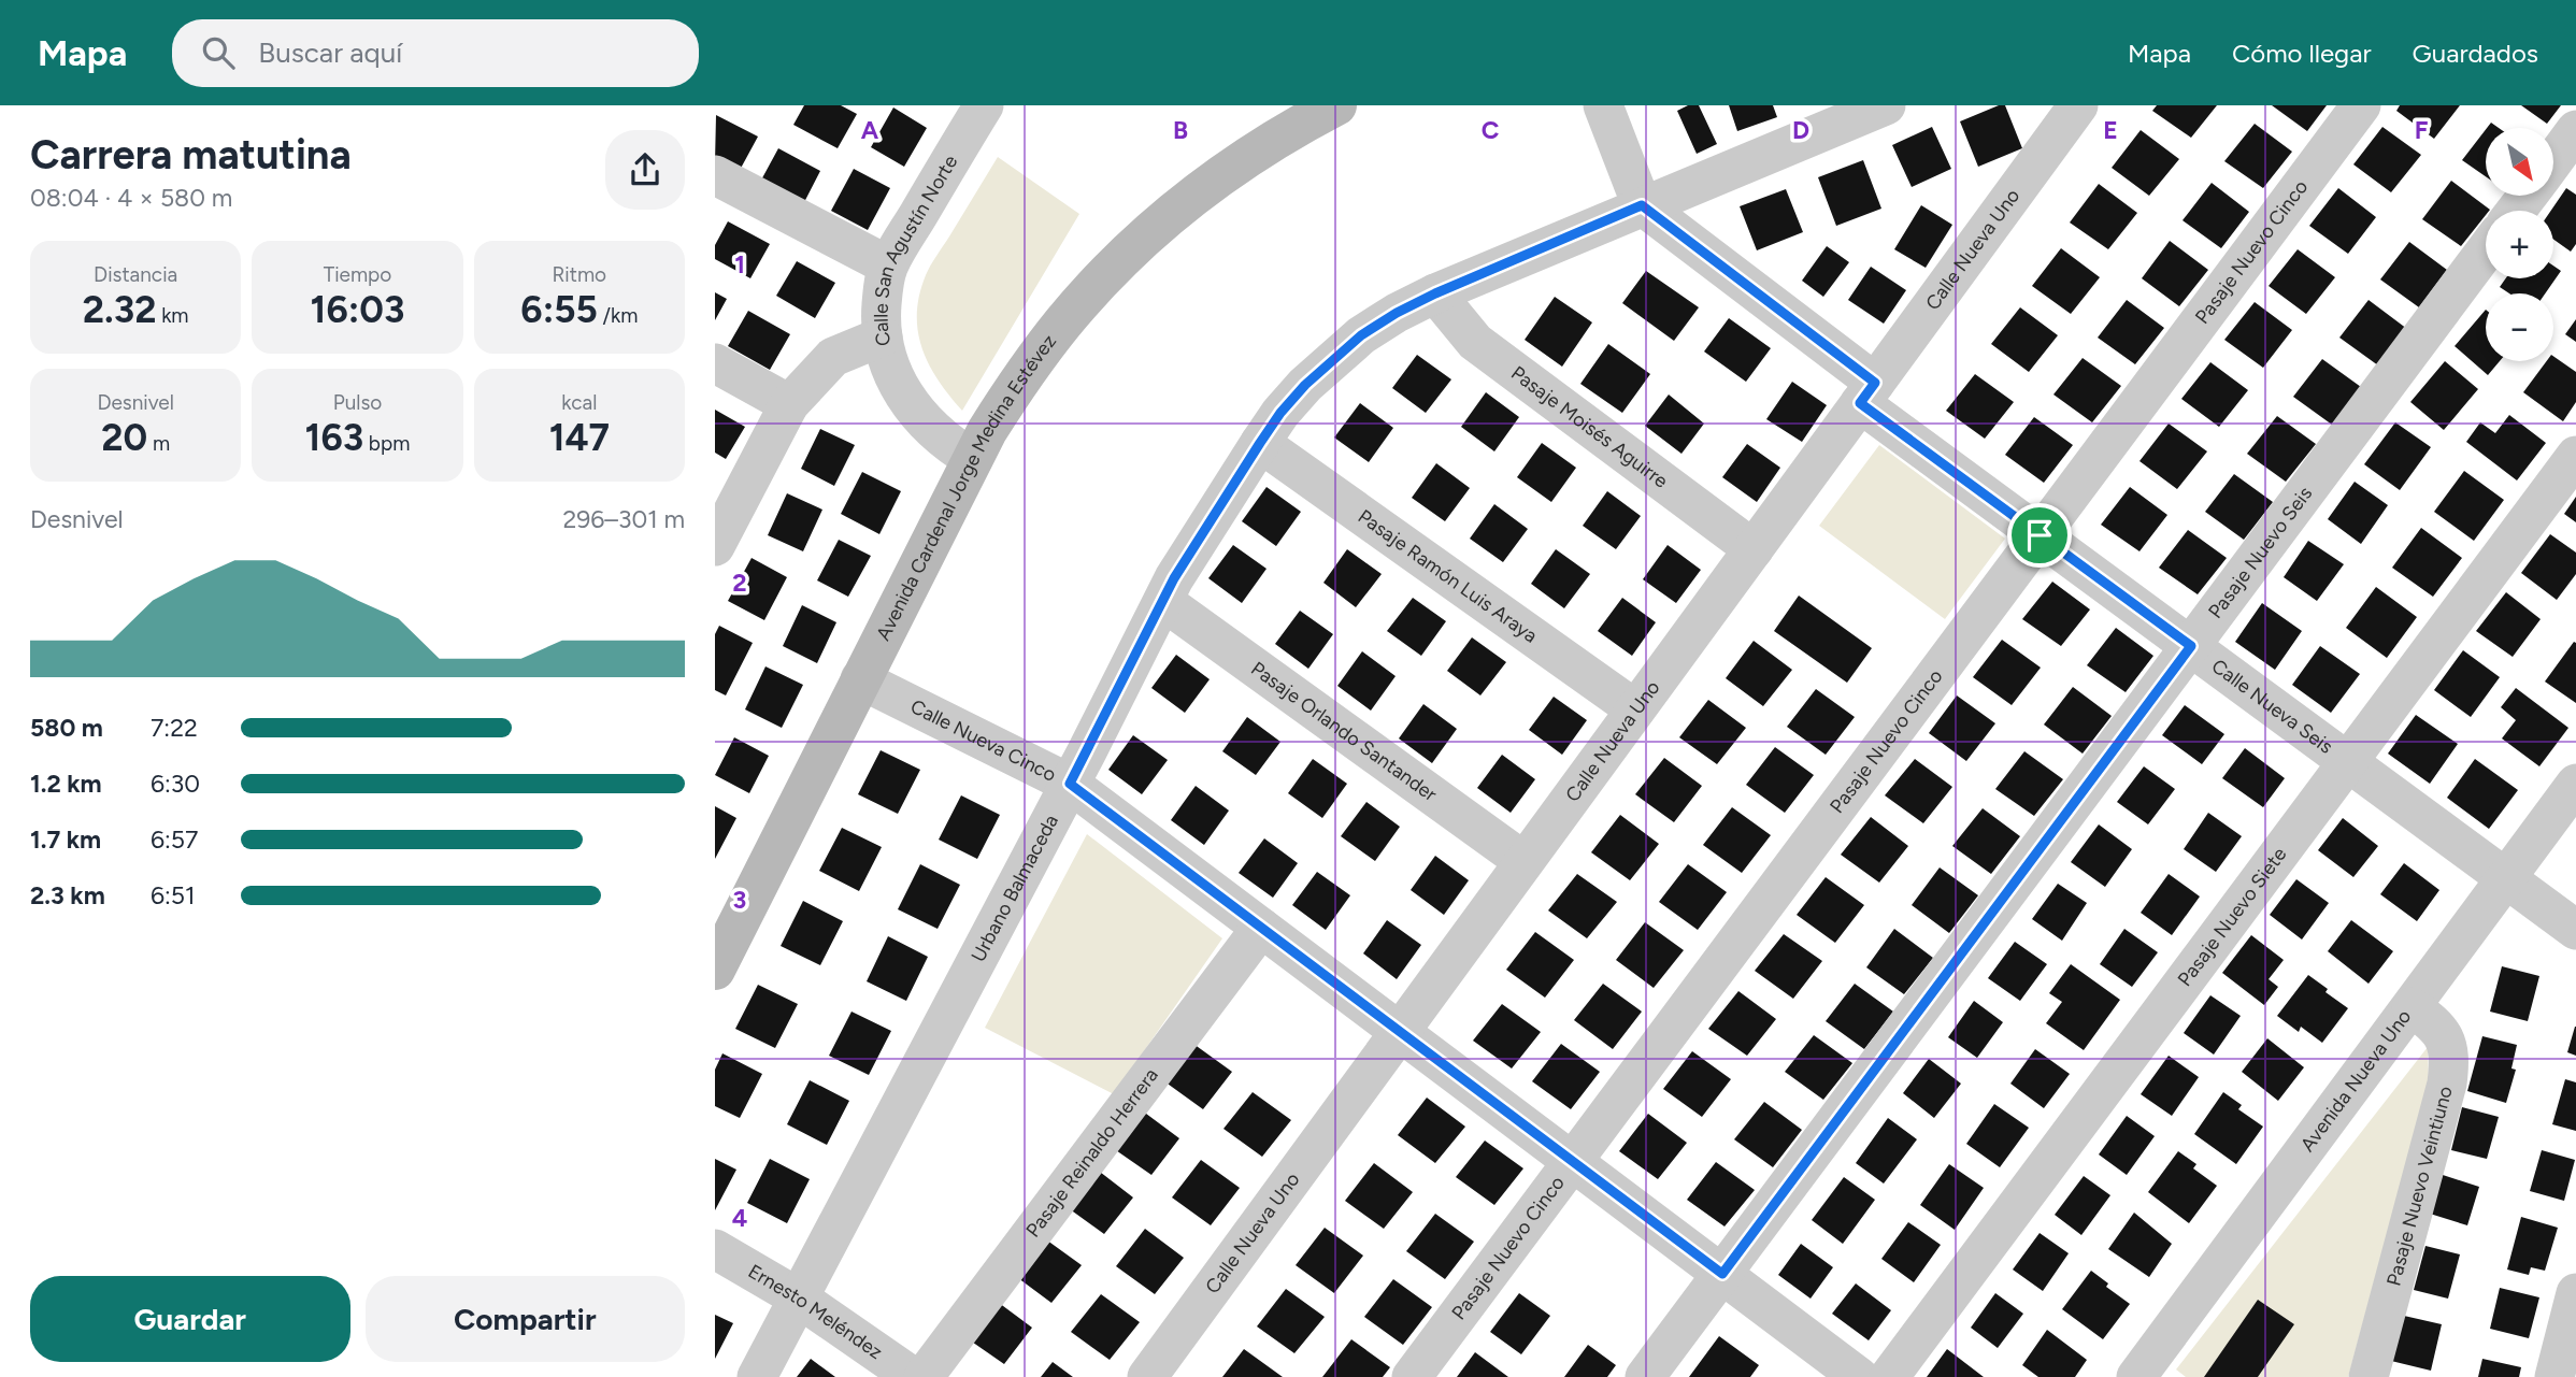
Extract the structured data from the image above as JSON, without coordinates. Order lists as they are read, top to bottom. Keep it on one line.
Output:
{"streets":{"street":["Calle Nueva Uno","Calle San Agustín Norte","Pasaje Nuevo Cinco","Pasaje Moisés Aguirre","Avenida Cardenal Jorge Medina Estévez","Pasaje Nuevo Seis","Pasaje Ramón Luis Araya","Calle Nueva Seis","Pasaje Orlando Santander","Calle Nueva Cinco","Urbano Balmaceda","Pasaje Nuevo Siete","Avenida Nueva Uno","Pasaje Reinaldo Herrera","Pasaje Nuevo Veintiuno","Ernesto Meléndez"]},"crossings":[["Calle Nueva Uno","Pasaje Moisés Aguirre"],["Calle Nueva Uno","Pasaje Ramón Luis Araya"],["Calle Nueva Uno","Calle Nueva Seis"],["Calle Nueva Uno","Pasaje Orlando Santander"],["Calle Nueva Uno","Calle Nueva Cinco"],["Calle San Agustín Norte","Avenida Cardenal Jorge Medina Estévez"],["Pasaje Nuevo Cinco","Calle Nueva Seis"],["Pasaje Nuevo Cinco","Calle Nueva Cinco"],["Pasaje Moisés Aguirre","Urbano Balmaceda"],["Avenida Cardenal Jorge Medina Estévez","Calle Nueva Cinco"],["Pasaje Nuevo Seis","Calle Nueva Seis"],["Pasaje Nuevo Seis","Calle Nueva Cinco"],["Pasaje Ramón Luis Araya","Urbano Balmaceda"],["Calle Nueva Seis","Urbano Balmaceda"],["Calle Nueva Seis","Pasaje Nuevo Siete"],["Calle Nueva Seis","Avenida Nueva Uno"],["Pasaje Orlando Santander","Urbano Balmaceda"],["Calle Nueva Cinco","Urbano Balmaceda"],["Calle Nueva Cinco","Pasaje Reinaldo Herrera"],["Urbano Balmaceda","Ernesto Meléndez"],["Avenida Nueva Uno","Pasaje Nuevo Veintiuno"]],"north":"bottom right","page":{"header":"Mapa","search":"Buscar aquí","nav":["Mapa","Cómo llegar","Guardados"],"heading":["Carrera matutina","08:04 · 4 × 580 m"],"map_buttons":["+","−"],"stats":[["Distancia","2.32 km"],["Tiempo","16:03"],["Ritmo","6:55 /km"],["Desnivel","20 m"],["Pulso","163 bpm"],["kcal","147"]],"chart":["Desnivel","296–301 m"],"list":[{"name":"580 m","note":"7:22"},{"name":"1.2 km","note":"6:30"},{"name":"1.7 km","note":"6:57"},{"name":"2.3 km","note":"6:51"}],"buttons":["Guardar","Compartir"]},"grid":{"columns":["A","B","C","D","E","F"],"rows":["1","2","3","4"]}}
